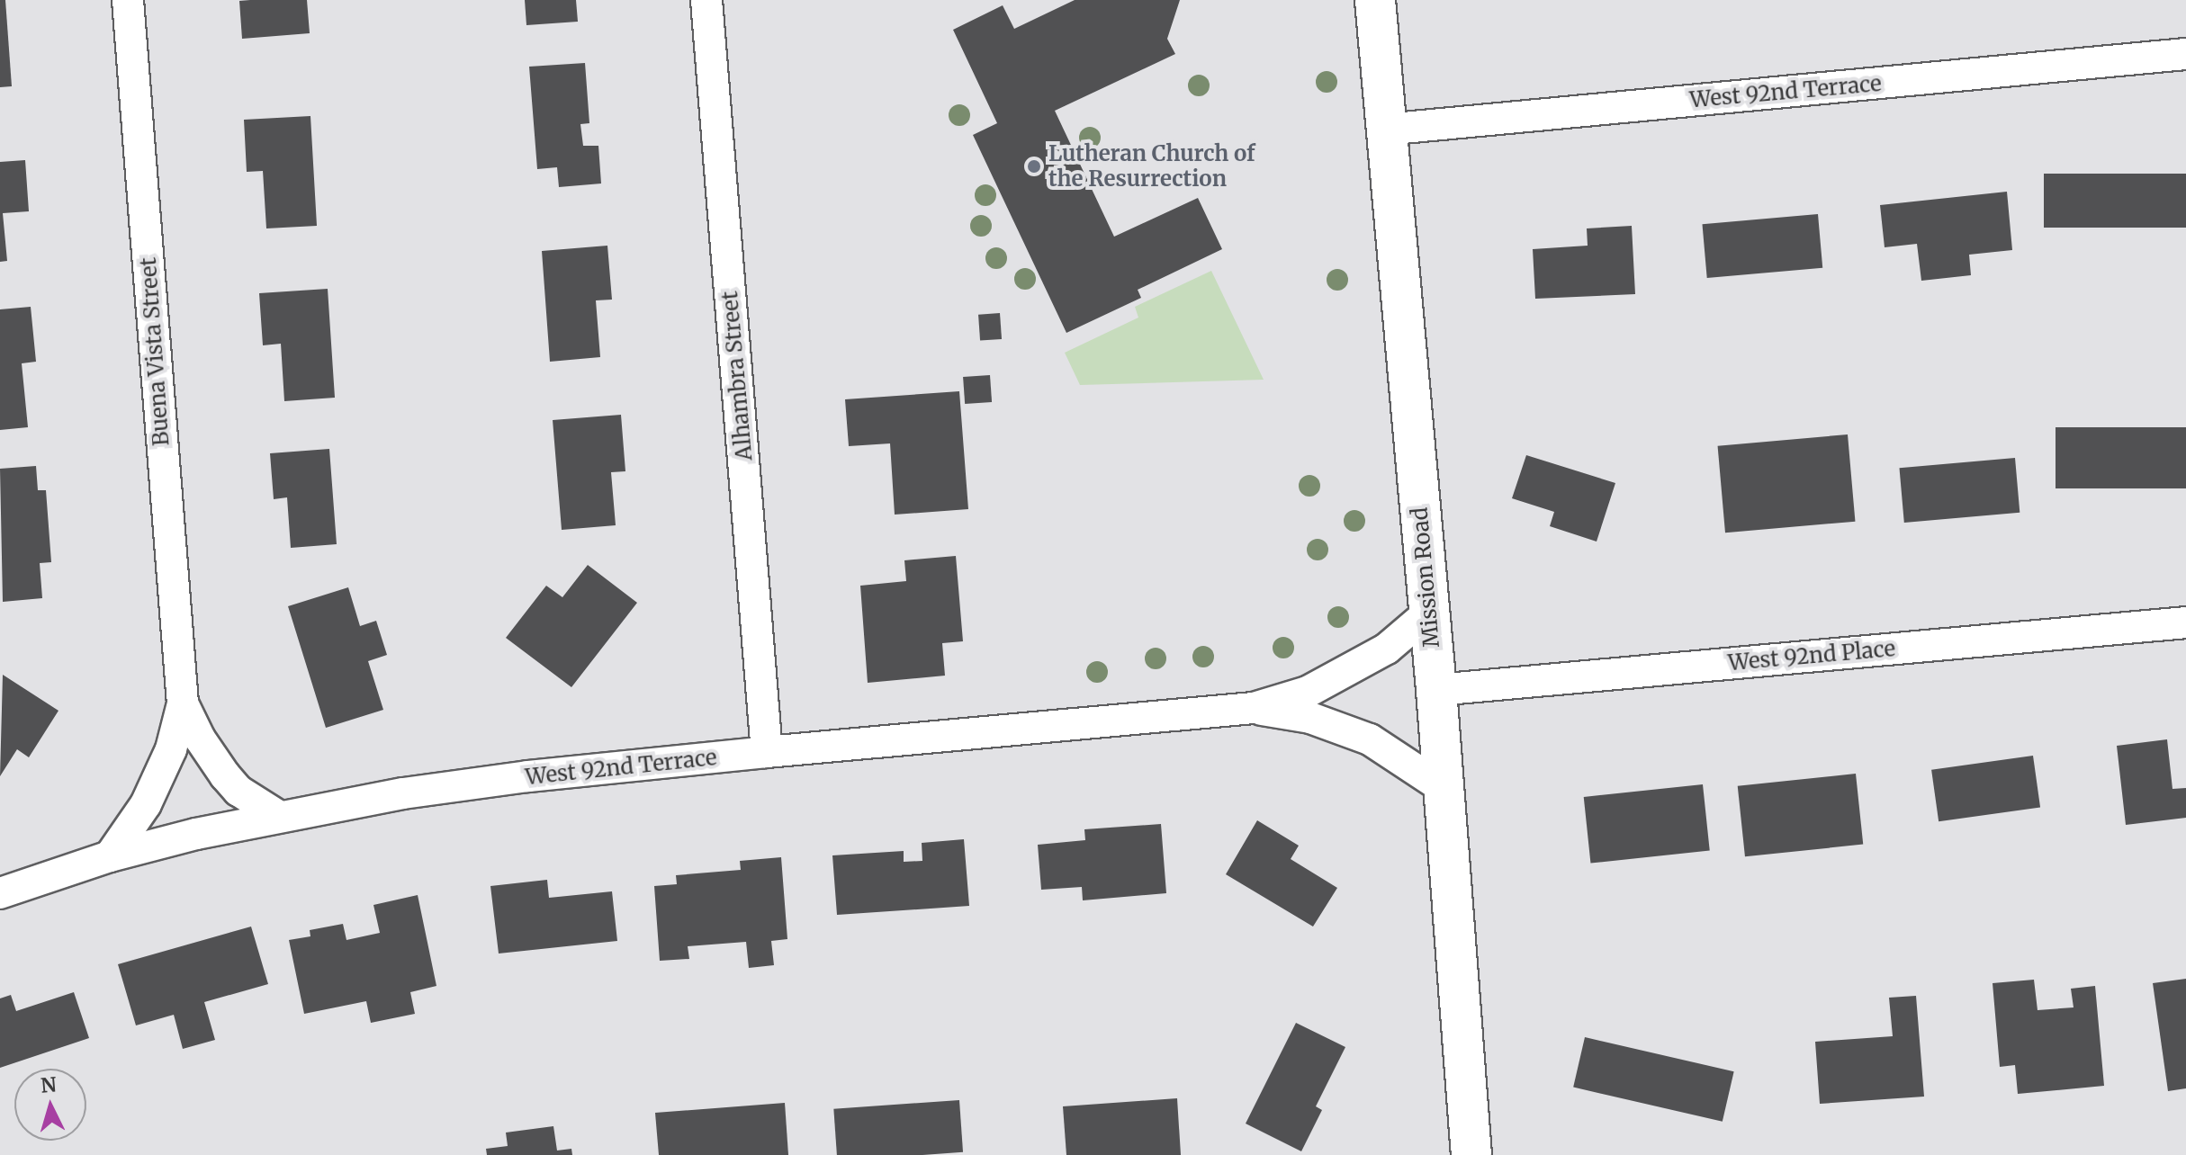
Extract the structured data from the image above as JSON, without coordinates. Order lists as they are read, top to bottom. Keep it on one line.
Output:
{"streets":{"main road":["Mission Road"],"street":["West 92nd Terrace","Buena Vista Street","Alhambra Street","West 92nd Place"]},"crossings":[["West 92nd Terrace","Buena Vista Street"],["West 92nd Terrace","Alhambra Street"],["West 92nd Terrace","Mission Road"],["Mission Road","West 92nd Place"]],"places":["Lutheran Church of the Resurrection"],"north":"top"}
